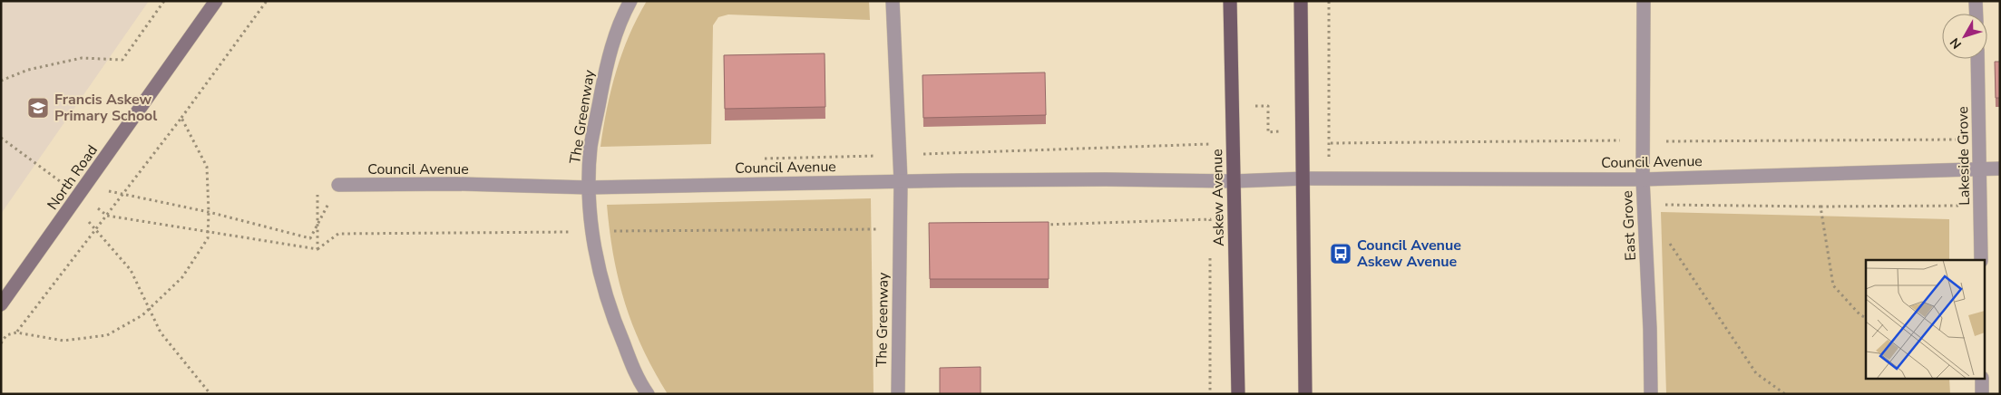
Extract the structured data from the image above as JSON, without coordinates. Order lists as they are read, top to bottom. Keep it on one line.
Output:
{"streets":{"main road":["Askew Avenue"],"street":["The Greenway","Lakeside Grove","Council Avenue","North Road","East Grove"]},"crossings":[["The Greenway","Council Avenue"],["Lakeside Grove","Council Avenue"],["Council Avenue","Askew Avenue"],["Council Avenue","East Grove"]],"places":{"school or university":["Francis Askew Primary School"],"bus stop":["Council Avenue Askew Avenue"]},"north":"bottom left"}
